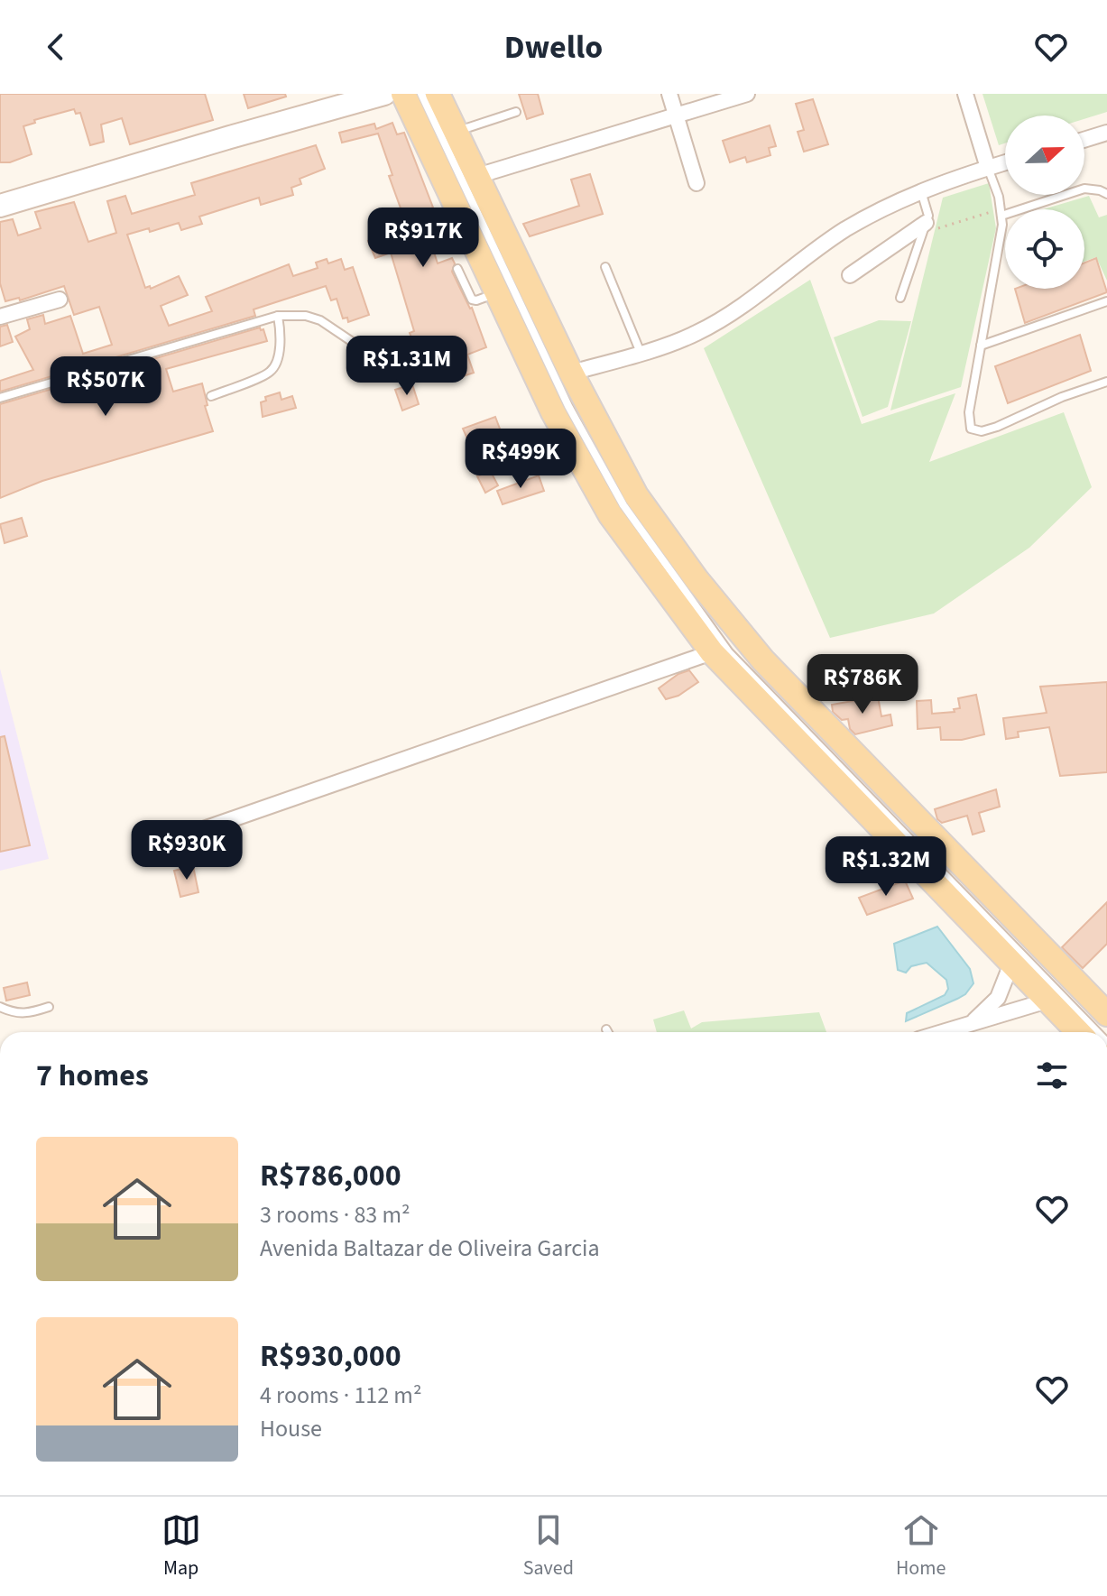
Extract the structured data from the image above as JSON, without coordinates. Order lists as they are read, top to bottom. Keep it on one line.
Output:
{"north":"right","page":{"header":"Dwello","price":["R$917K","R$1.31M","R$507K","R$499K","R$786K","R$930K","R$1.32M"],"heading":"7 homes","list":[{"name":"R$786,000","note":"3 rooms · 83 m² · Avenida Baltazar de Oliveira Garcia"},{"name":"R$930,000","note":"4 rooms · 112 m² · House"}],"tabs":["Map","Saved","Home"]}}
